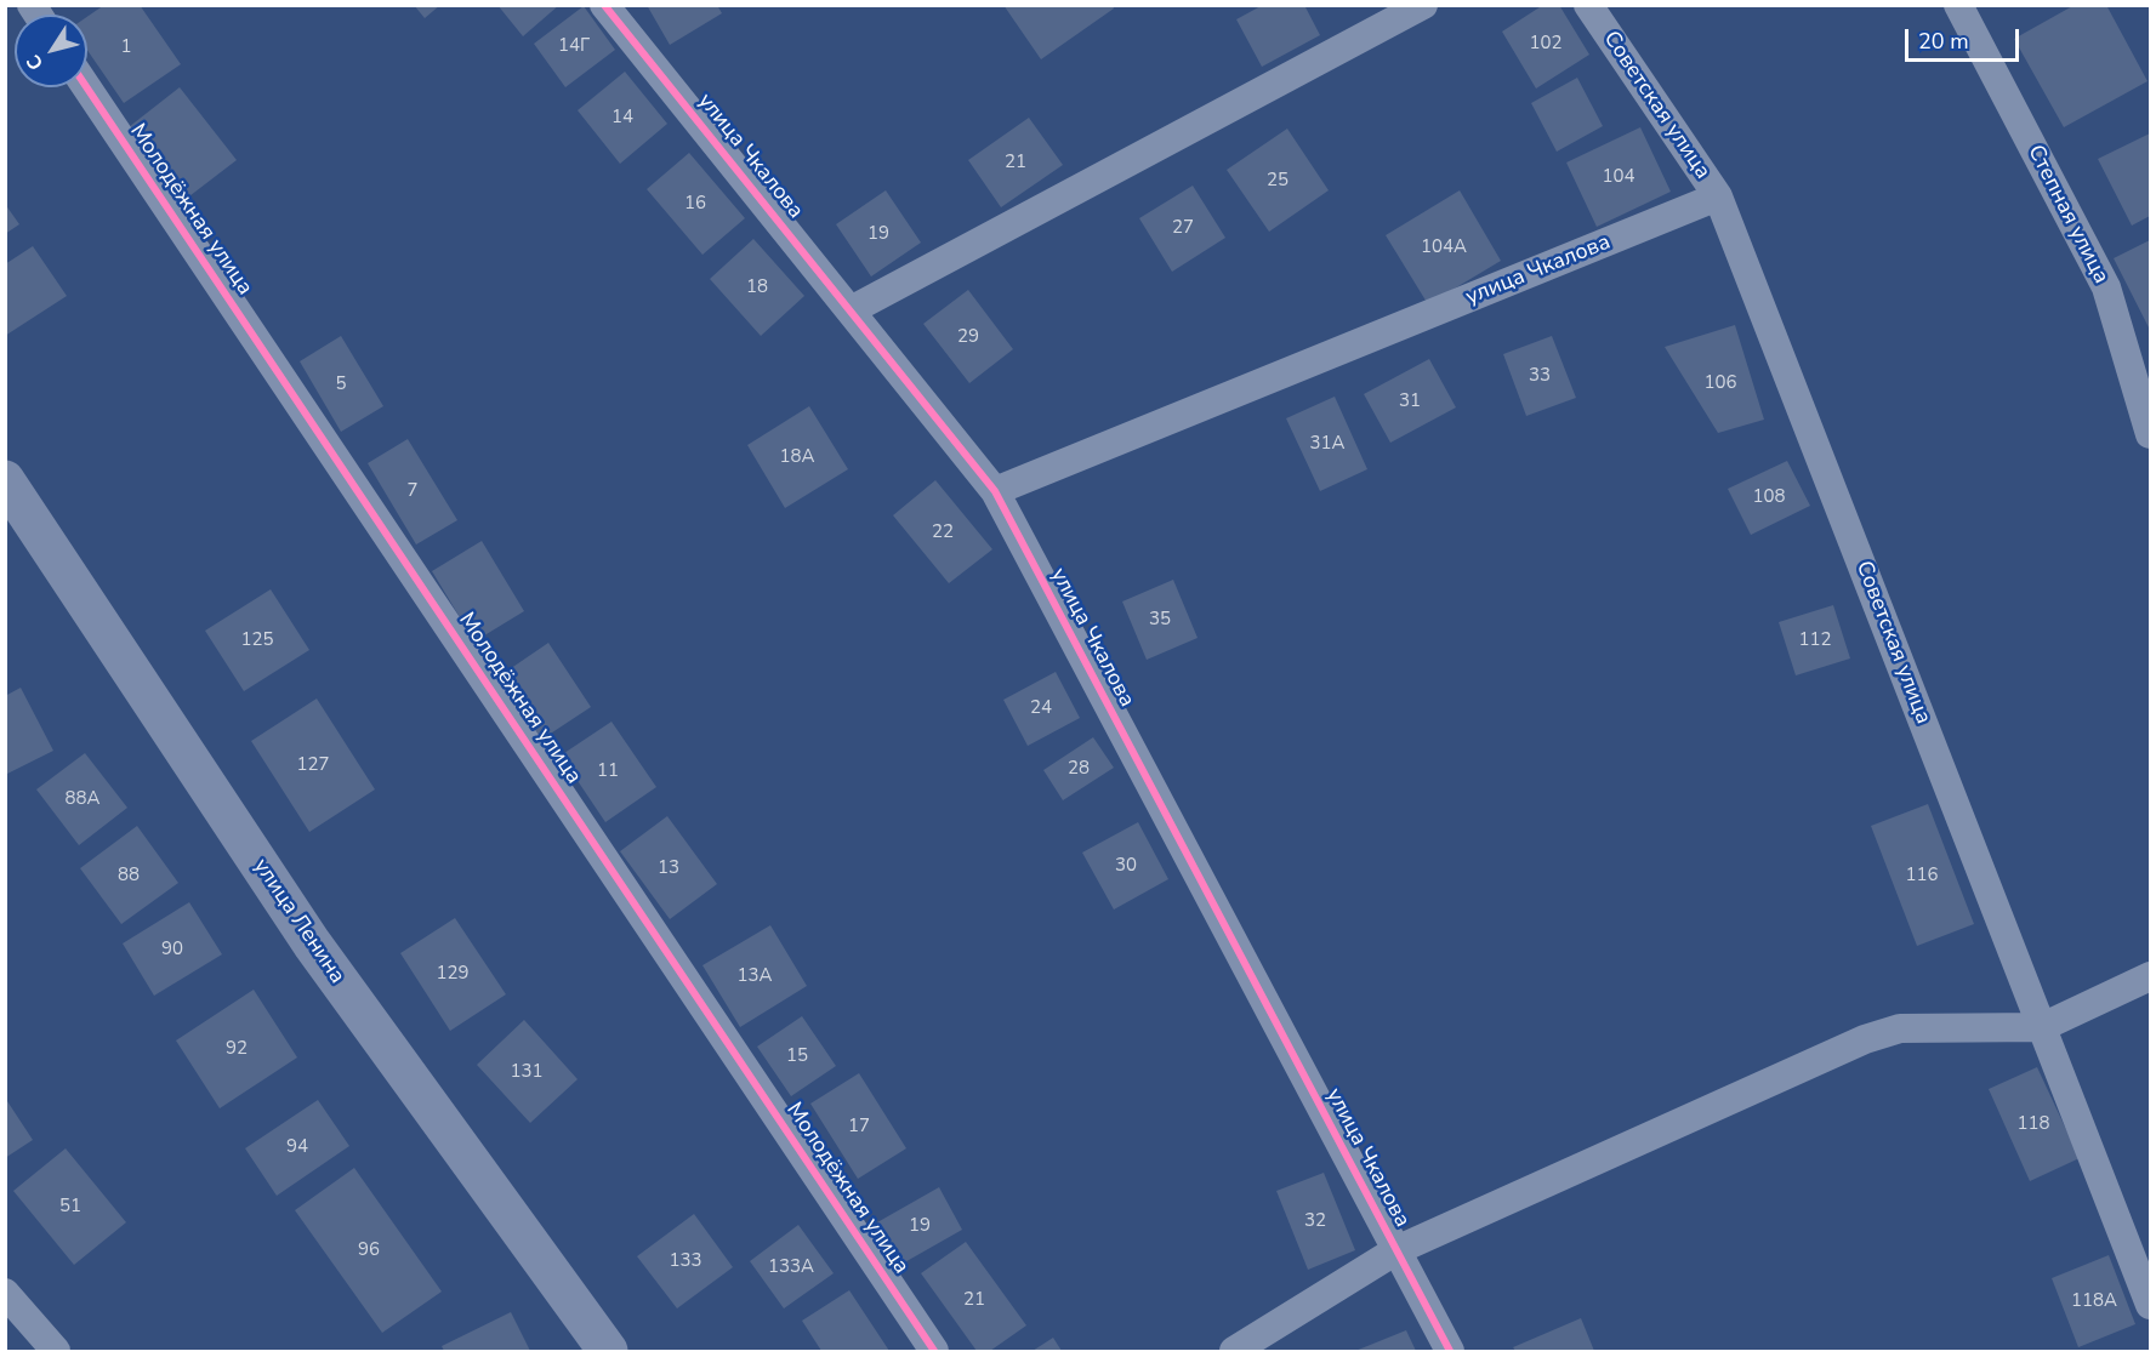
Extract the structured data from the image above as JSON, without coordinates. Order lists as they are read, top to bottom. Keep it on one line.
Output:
{"streets":{"main road":["улица Ленина"],"street":["Советская улица","улица Чкалова","Молодёжная улица","Степная улица"]},"crossings":[["Советская улица","улица Чкалова"]],"house_numbers":["102","14Г","1","14","21","104","25","16","27","19","104А","18","29","33","106","5","31","31А","18А","7","108","22","35","125","112","24","127","28","11","88А","30","13","88","116","90","129","13А","92","15","131","118","17","94","51","32","19","96","133","133А","21","118А"],"scale_bar":"20 m","north":"bottom left"}
